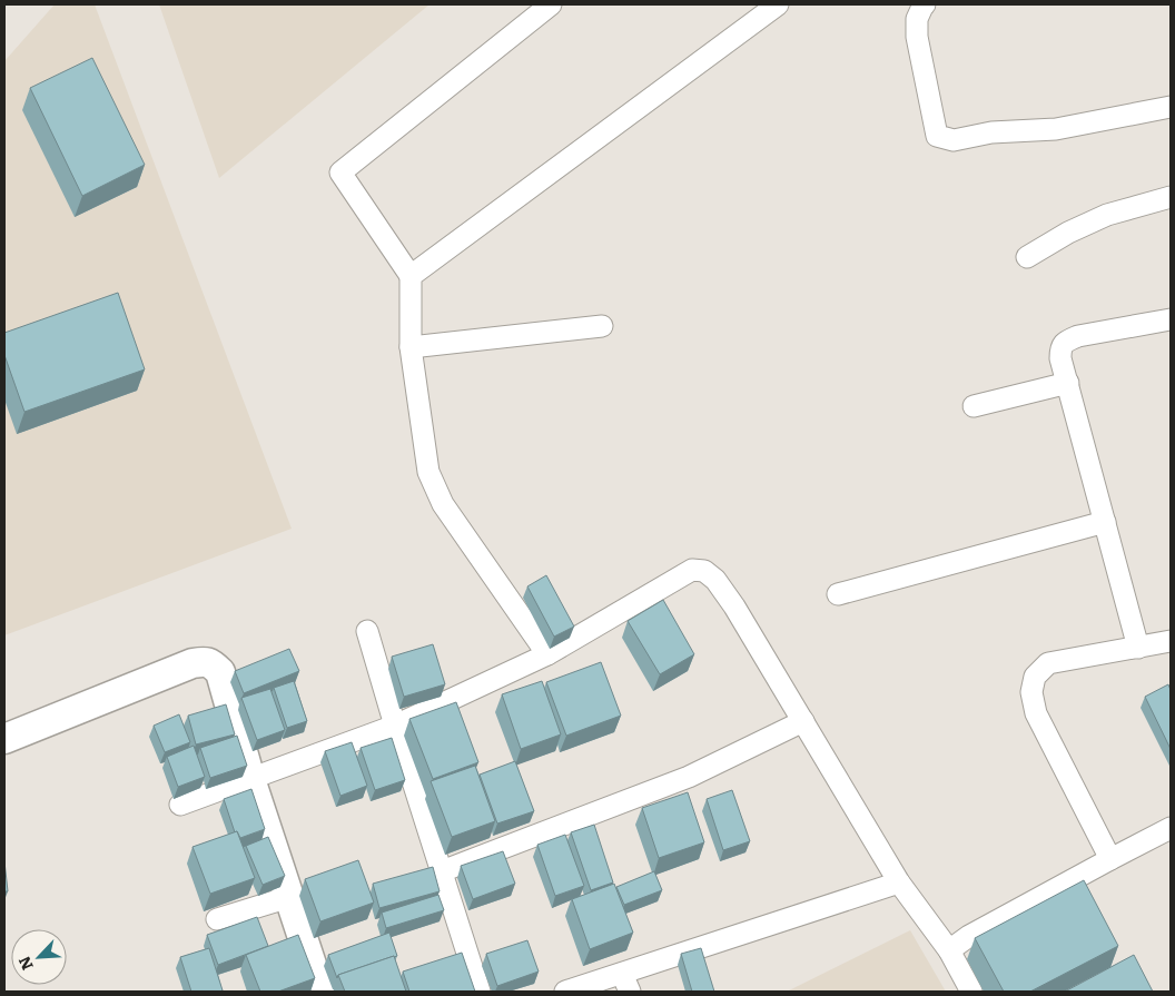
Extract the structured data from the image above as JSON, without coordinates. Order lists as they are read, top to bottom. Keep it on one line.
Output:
{"north":"bottom left"}
